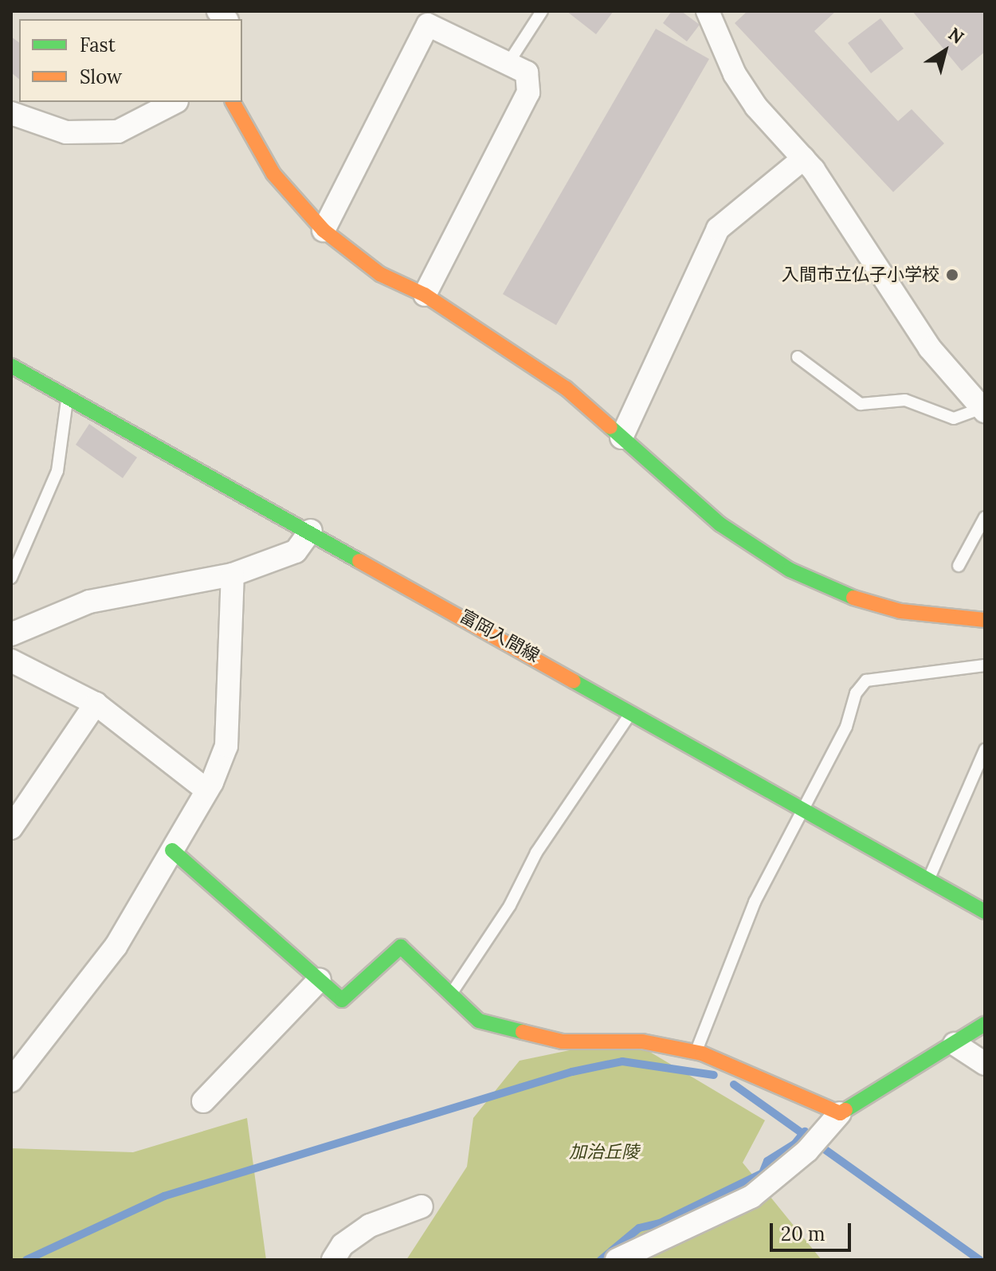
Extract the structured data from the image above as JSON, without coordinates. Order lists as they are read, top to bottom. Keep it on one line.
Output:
{"streets":{"street":["富岡入間線"]},"parks":["加治丘陵"],"places":["入間市立仏子小学校"],"legend":["Fast","Slow"],"scale_bar":"20 m","north":"top right"}
